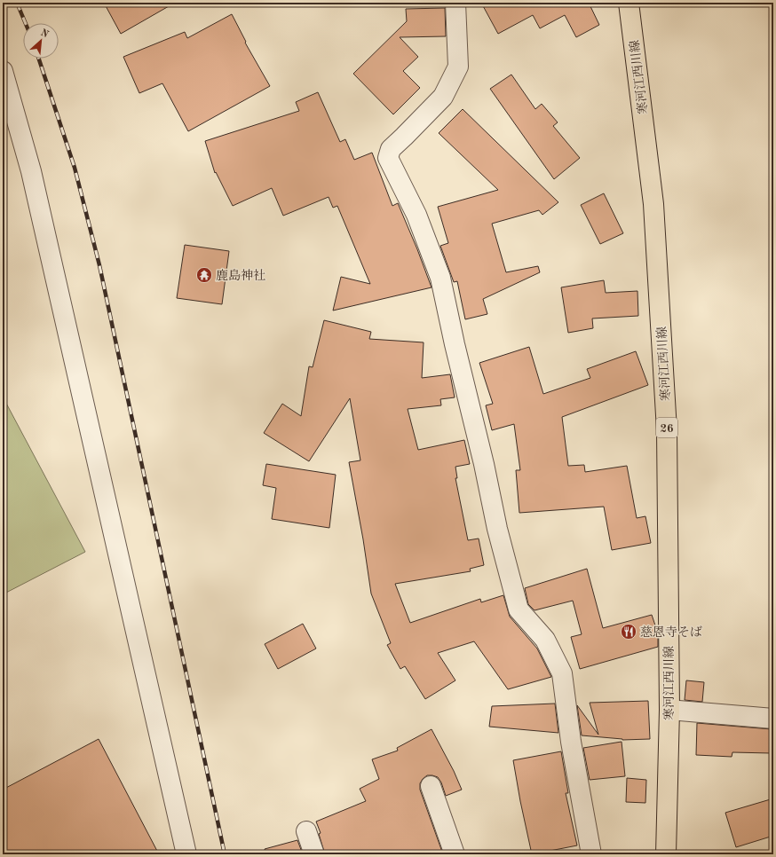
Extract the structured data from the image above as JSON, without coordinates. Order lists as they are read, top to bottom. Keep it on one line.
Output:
{"streets":{"main road":["寒河江西川線","26"]},"places":{"temple":["鹿島神社"],"restaurant":["慈恩寺そば"]},"north":"top right"}
